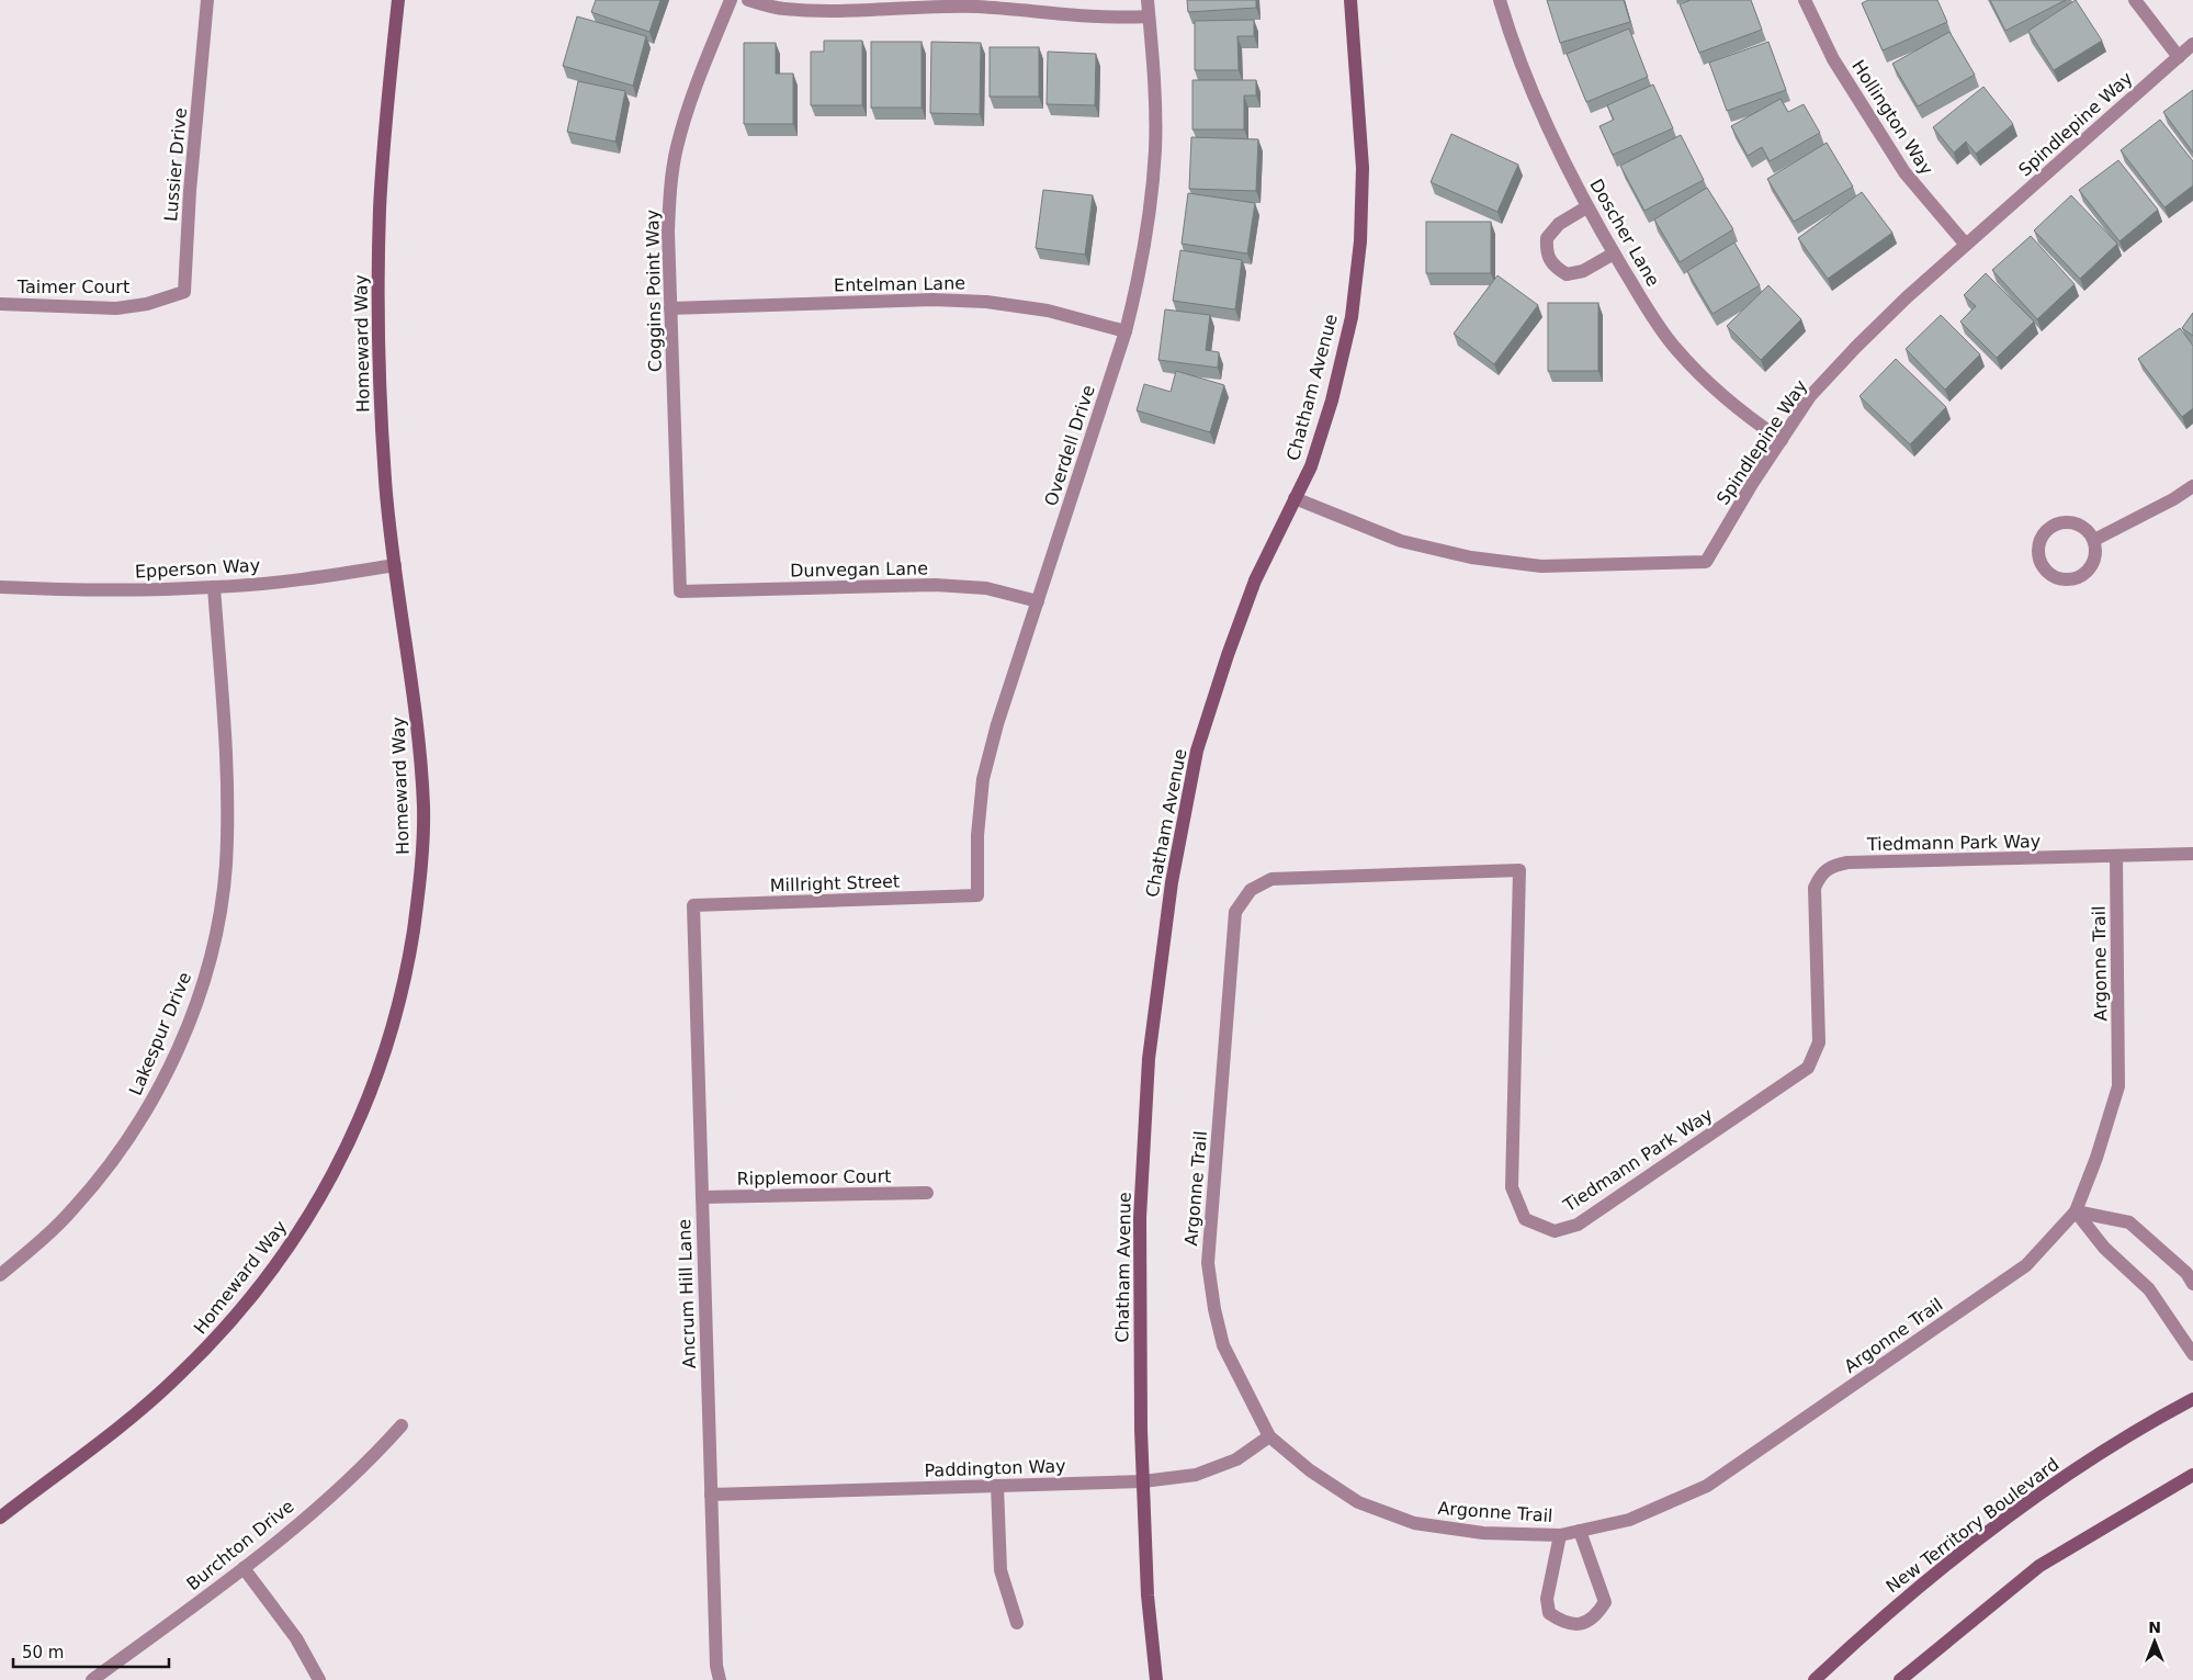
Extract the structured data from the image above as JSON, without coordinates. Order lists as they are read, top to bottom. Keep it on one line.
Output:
{"streets":{"street":["Hollington Way","Spindlepine Way","Lussier Drive","Doscher Lane","Entelman Lane","Taimer Court","Coggins Point Way","Homeward Way","Chatham Avenue","Overdell Drive","Epperson Way","Dunvegan Lane","Tiedmann Park Way","Millright Street","Argonne Trail","Lakespur Drive","Ripplemoor Court","Ancrum Hill Lane","Paddington Way","New Territory Boulevard","Burchton Drive"]},"crossings":[["Hollington Way","Spindlepine Way"],["Spindlepine Way","Doscher Lane"],["Spindlepine Way","Chatham Avenue"],["Lussier Drive","Taimer Court"],["Entelman Lane","Coggins Point Way"],["Entelman Lane","Overdell Drive"],["Coggins Point Way","Dunvegan Lane"],["Homeward Way","Epperson Way"],["Chatham Avenue","Paddington Way"],["Overdell Drive","Dunvegan Lane"],["Overdell Drive","Millright Street"],["Epperson Way","Lakespur Drive"],["Tiedmann Park Way","Argonne Trail"],["Millright Street","Ancrum Hill Lane"],["Argonne Trail","Paddington Way"],["Ripplemoor Court","Ancrum Hill Lane"],["Ancrum Hill Lane","Paddington Way"]],"scale_bar":"50 m","north":"top"}
